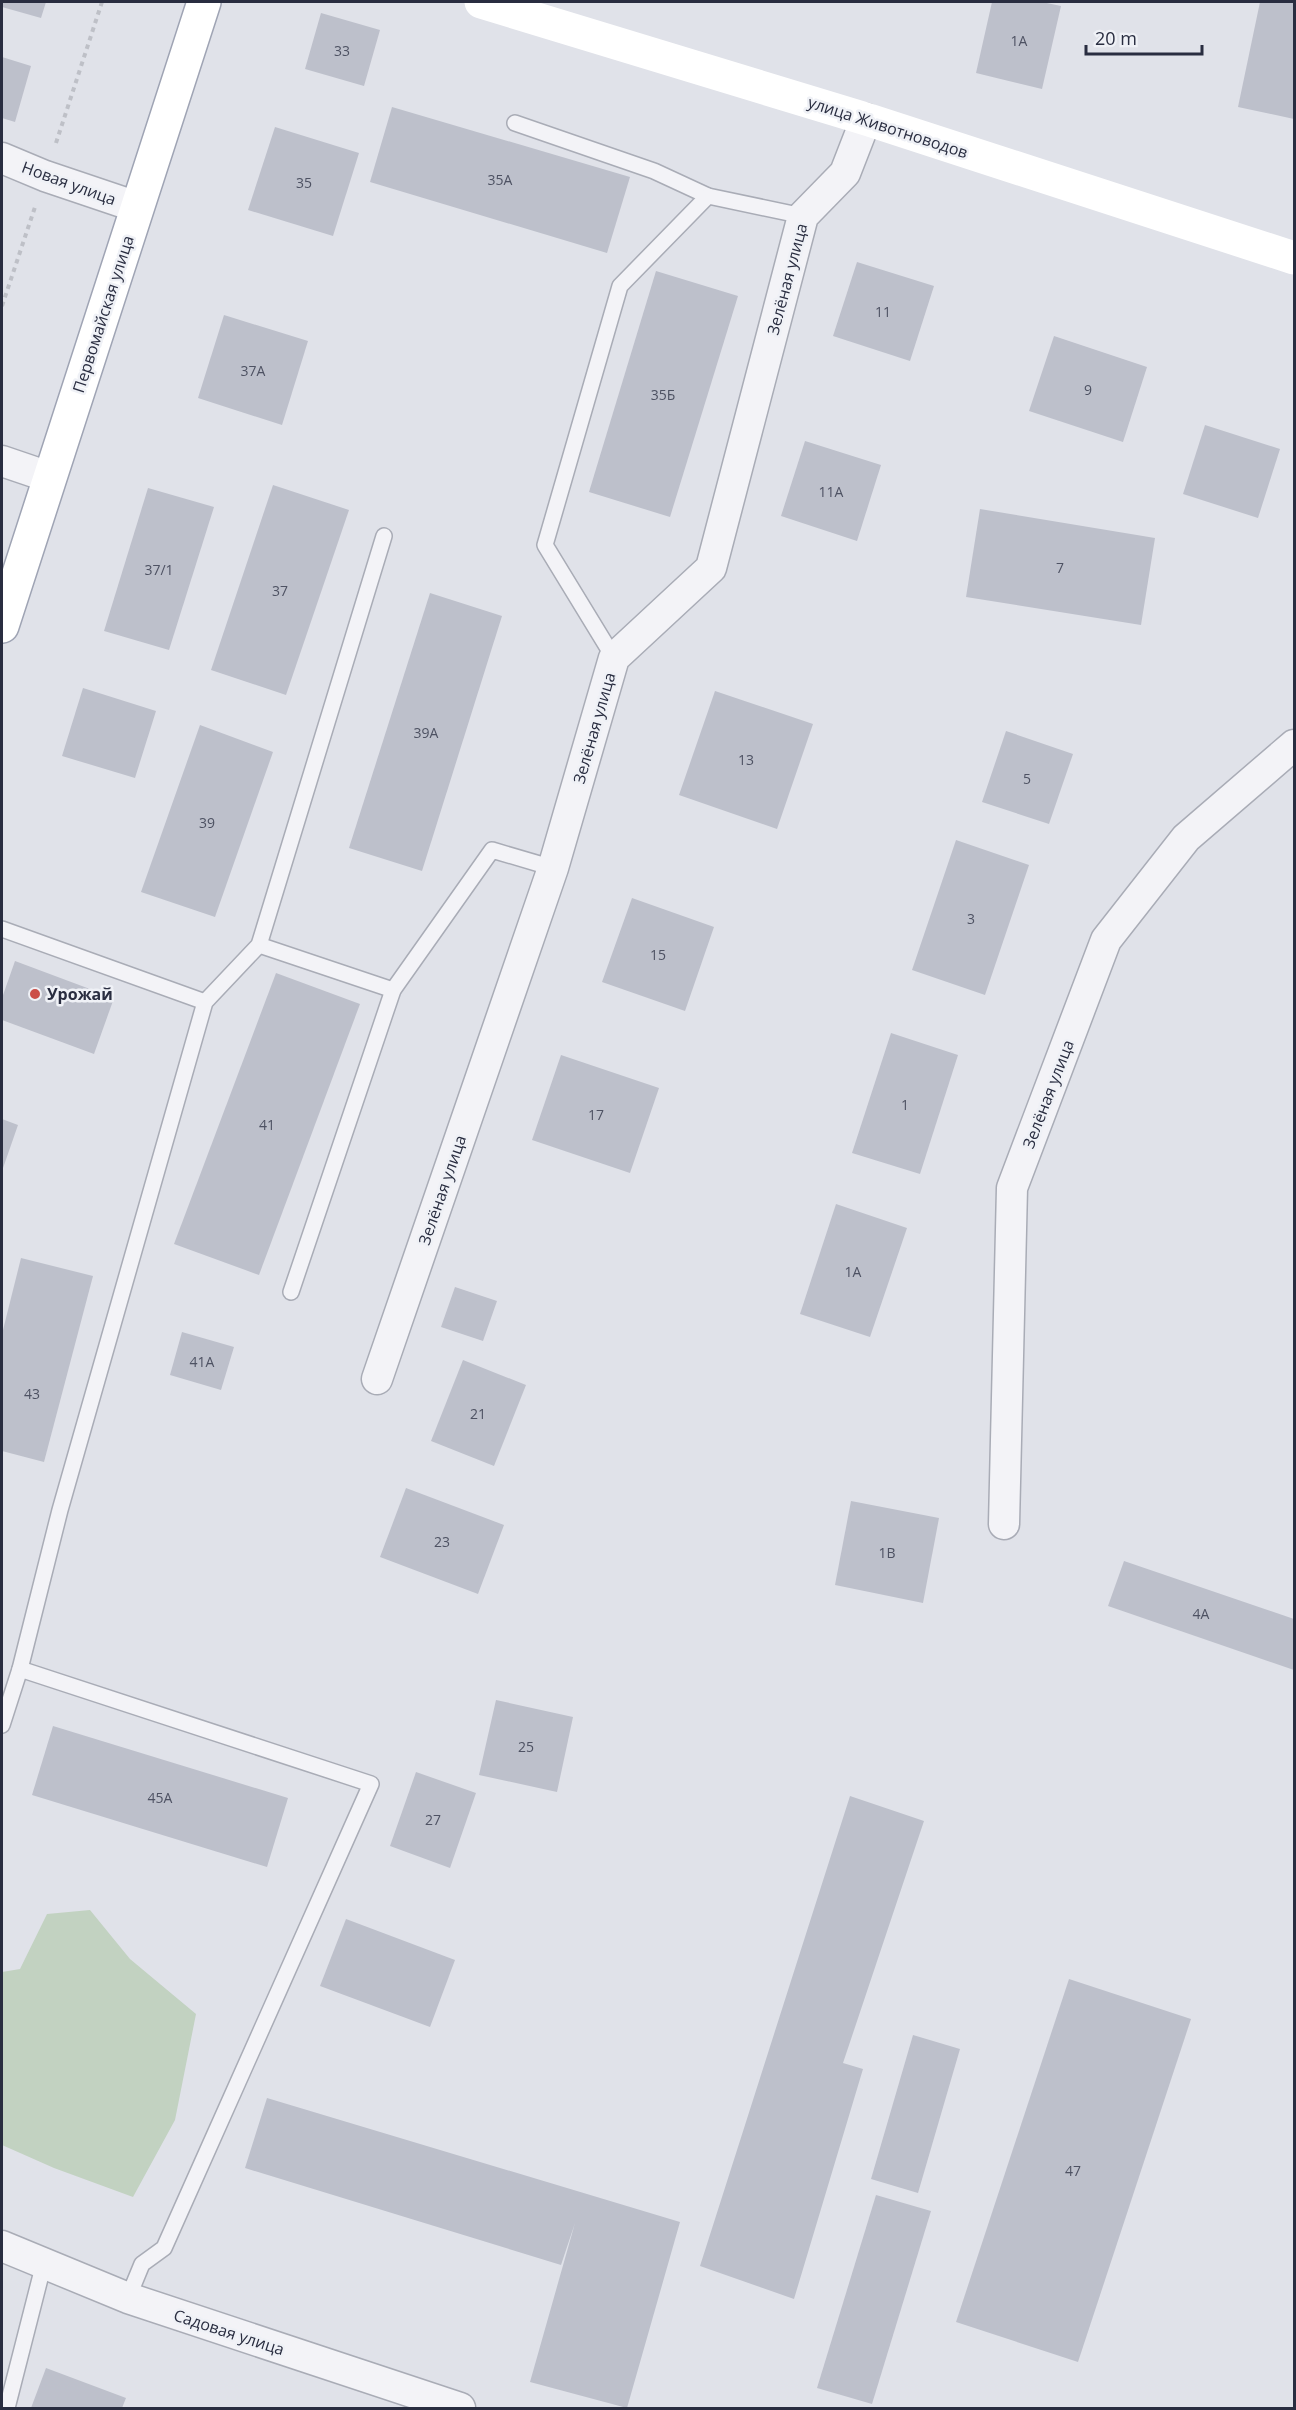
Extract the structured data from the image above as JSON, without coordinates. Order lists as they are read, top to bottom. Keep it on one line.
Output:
{"streets":{"main road":["улица Животноводов","Первомайская улица"],"street":["Новая улица","Зелёная улица","Садовая улица"]},"crossings":[["улица Животноводов","Зелёная улица"],["Новая улица","Первомайская улица"]],"places":["Урожай"],"house_numbers":["1А","33","35А","35","11","37А","9","35Б","11А","7","37/1","37","39А","13","5","39","3","15","1","17","41","1А","41А","43","21","23","1В","4А","25","45А","27","47"],"scale_bar":"20 m"}
